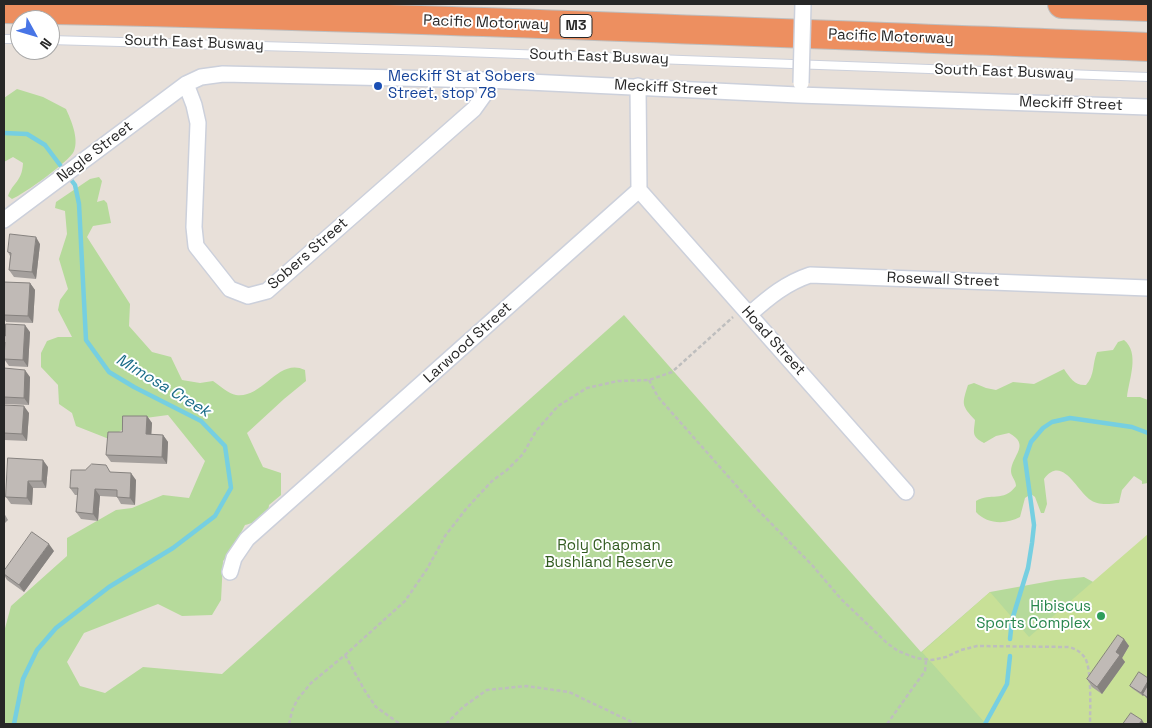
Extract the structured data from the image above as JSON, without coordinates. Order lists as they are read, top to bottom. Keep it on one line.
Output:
{"streets":{"highway":["Pacific Motorway","M3"],"street":["Meckiff Street","Nagle Street","Sobers Street","Rosewall Street","Hoad Street","Larwood Street"],"lane":["South East Busway"]},"crossings":[["Meckiff Street","Nagle Street"],["Meckiff Street","Sobers Street"],["Nagle Street","Sobers Street"],["Rosewall Street","Hoad Street"],["Hoad Street","Larwood Street"]],"water":["Mimosa Creek"],"parks":["Roly Chapman Bushland Reserve"],"places":["Meckiff St at Sobers Street, stop 78","Hibiscus Sports Complex"],"north":"bottom right"}
